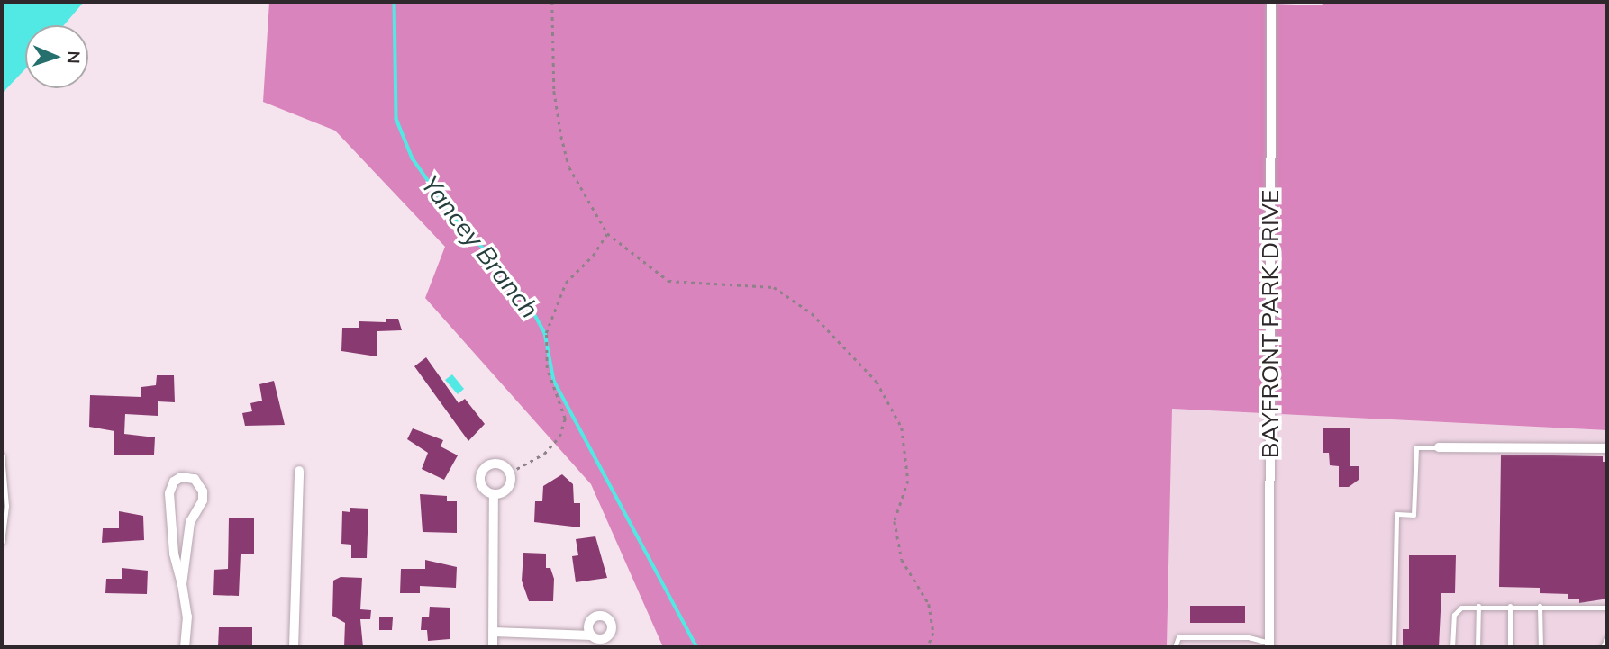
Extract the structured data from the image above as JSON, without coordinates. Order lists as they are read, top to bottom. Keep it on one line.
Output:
{"streets":{"street":["BAYFRONT PARK DRIVE"]},"water":["Yancey Branch"],"north":"right"}
